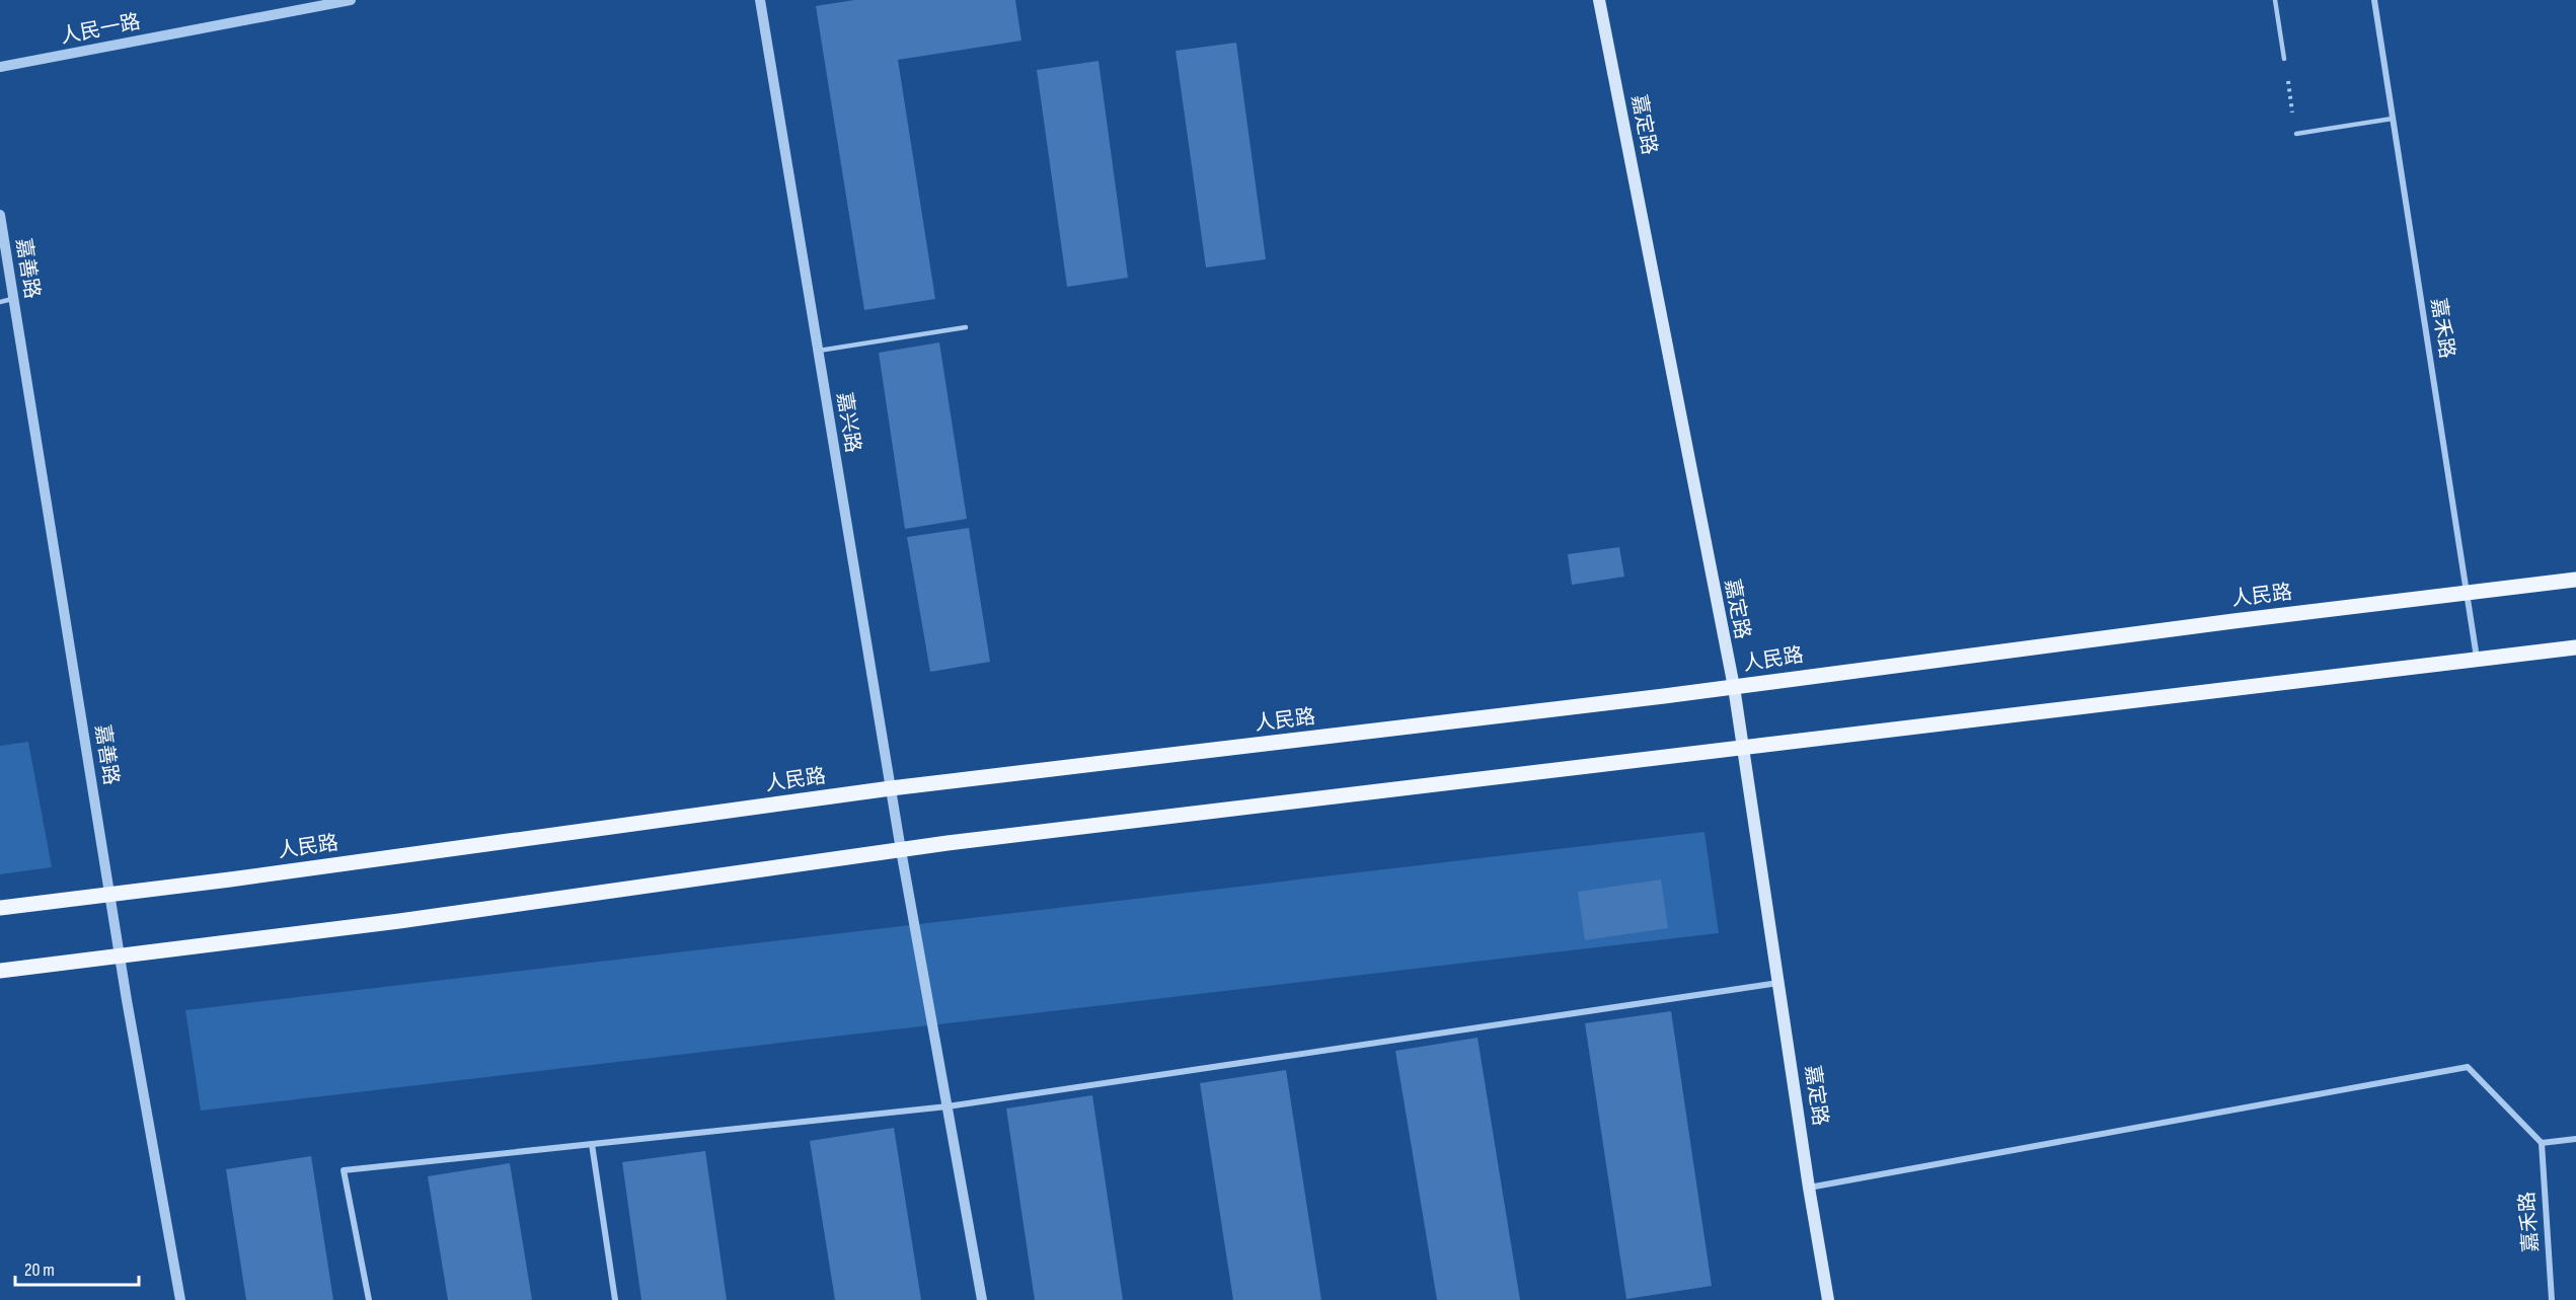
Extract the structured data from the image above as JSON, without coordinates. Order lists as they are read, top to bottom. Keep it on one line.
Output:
{"streets":{"main road":["嘉定路","人民路"],"street":["人民一路","嘉善路","嘉禾路","嘉兴路"]},"crossings":[["嘉定路","人民路"],["嘉善路","人民路"],["嘉禾路","人民路"],["嘉兴路","人民路"]],"scale_bar":"20 m"}
